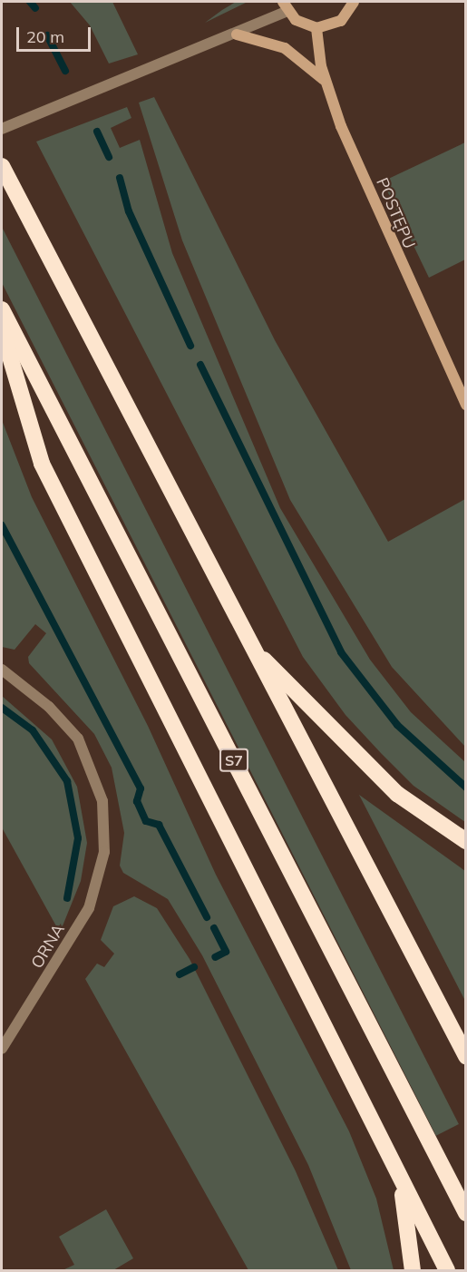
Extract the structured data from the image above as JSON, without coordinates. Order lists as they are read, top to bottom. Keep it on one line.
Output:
{"streets":{"highway":["S7"],"street":["POSTĘPU","ORNA"]},"scale_bar":"20 m"}
